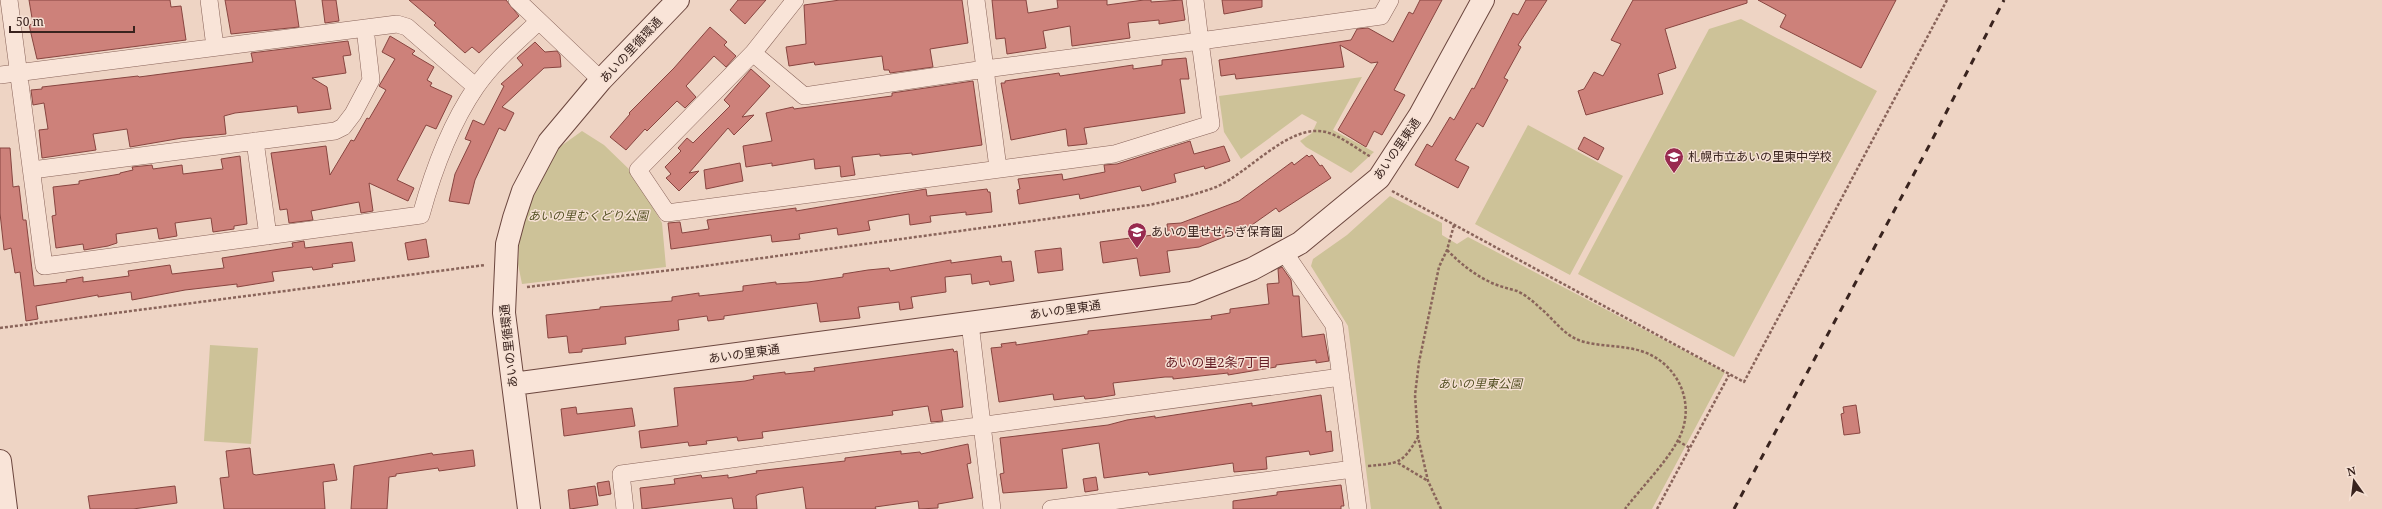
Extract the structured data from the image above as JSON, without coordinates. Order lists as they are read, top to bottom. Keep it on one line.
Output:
{"streets":{"street":["あいの里循環通","あいの里東通"]},"crossings":[["あいの里循環通","あいの里東通"]],"districts":["あいの里2条7丁目"],"parks":["あいの里むくどり公園","あいの里東公園"],"places":{"school or university":["札幌市立あいの里東中学校","あいの里せせらぎ保育園"]},"scale_bar":"50 m","north":"top"}
